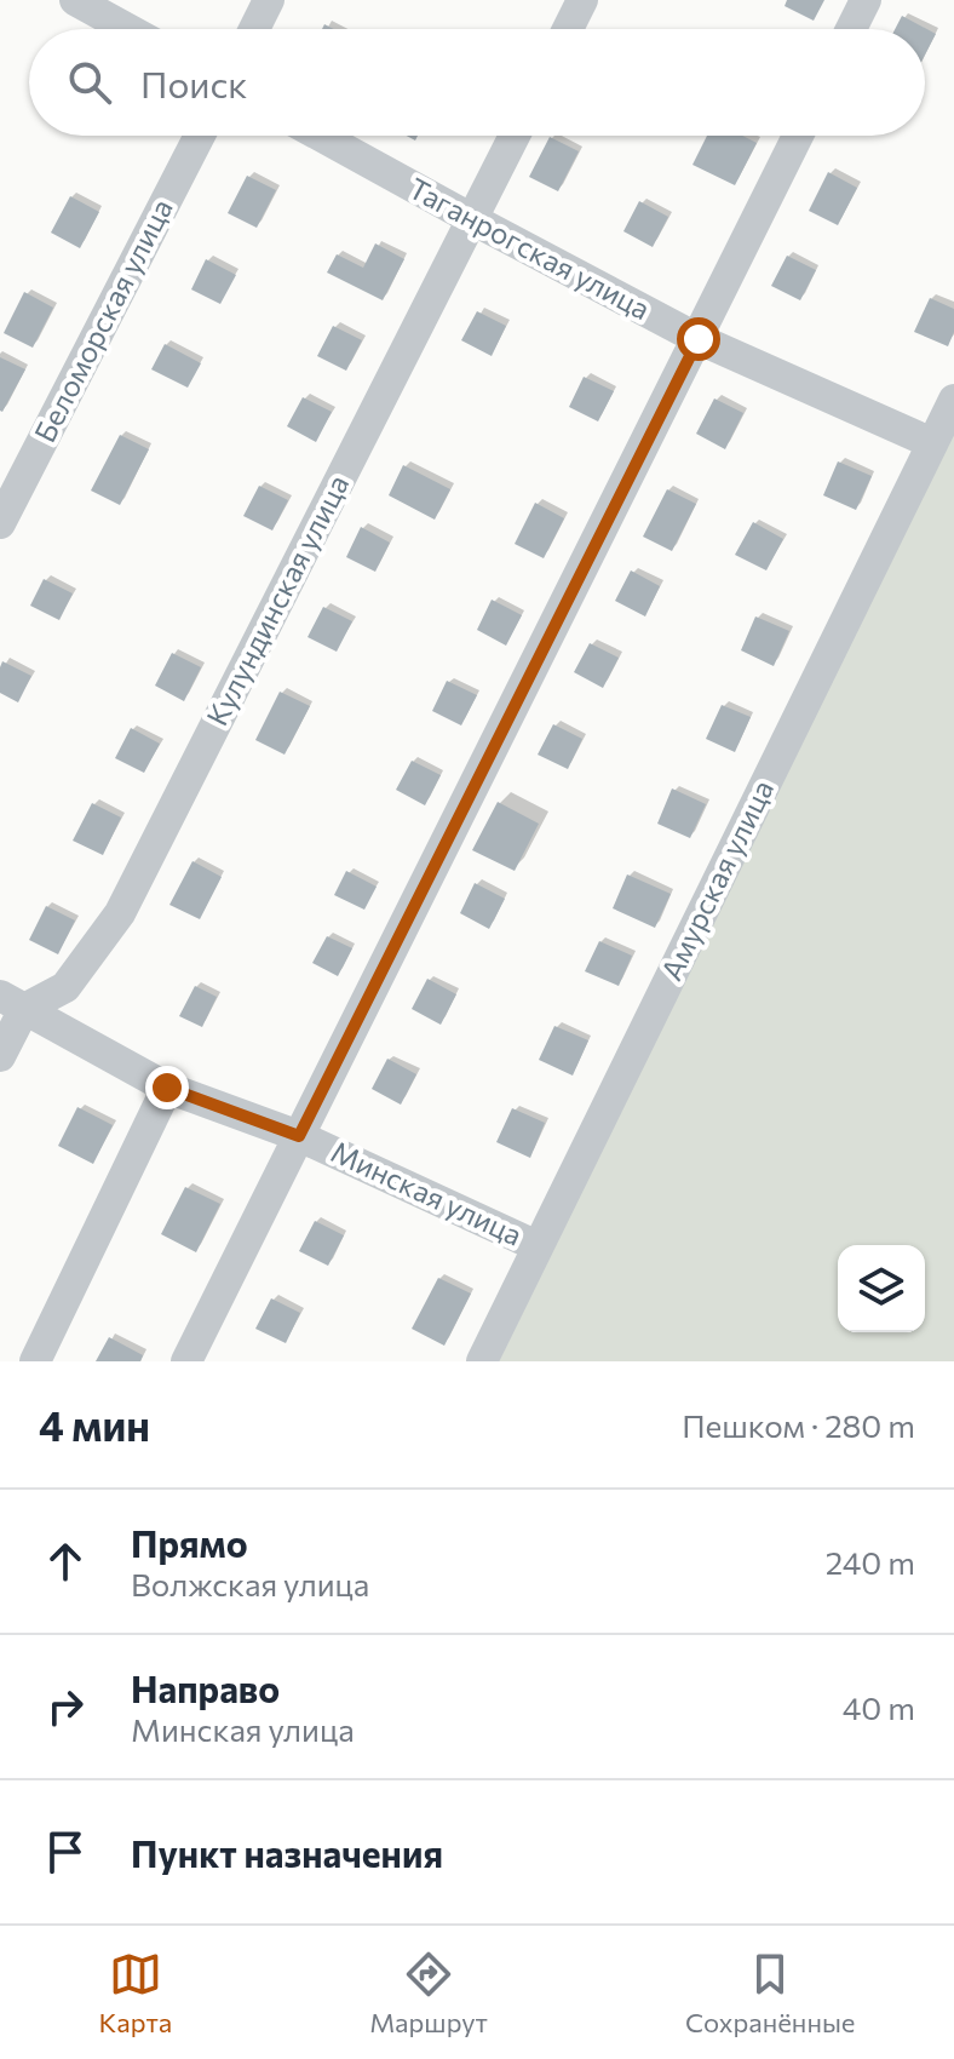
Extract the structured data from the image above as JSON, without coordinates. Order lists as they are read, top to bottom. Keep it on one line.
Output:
{"streets":{"street":["Таганрогская улица","Беломорская улица","Кулундинская улица","Амурская улица","Минская улица"]},"crossings":[["Таганрогская улица","Кулундинская улица"],["Таганрогская улица","Амурская улица"],["Кулундинская улица","Минская улица"],["Амурская улица","Минская улица"]],"page":{"search":"Поиск","heading":["4 мин","Пешком · 280 m"],"list":[["Прямо","Волжская улица","240 m"],["Направо","Минская улица","40 m"],"Пункт назначения"],"nav":["Карта","Маршрут","Сохранённые"]}}
